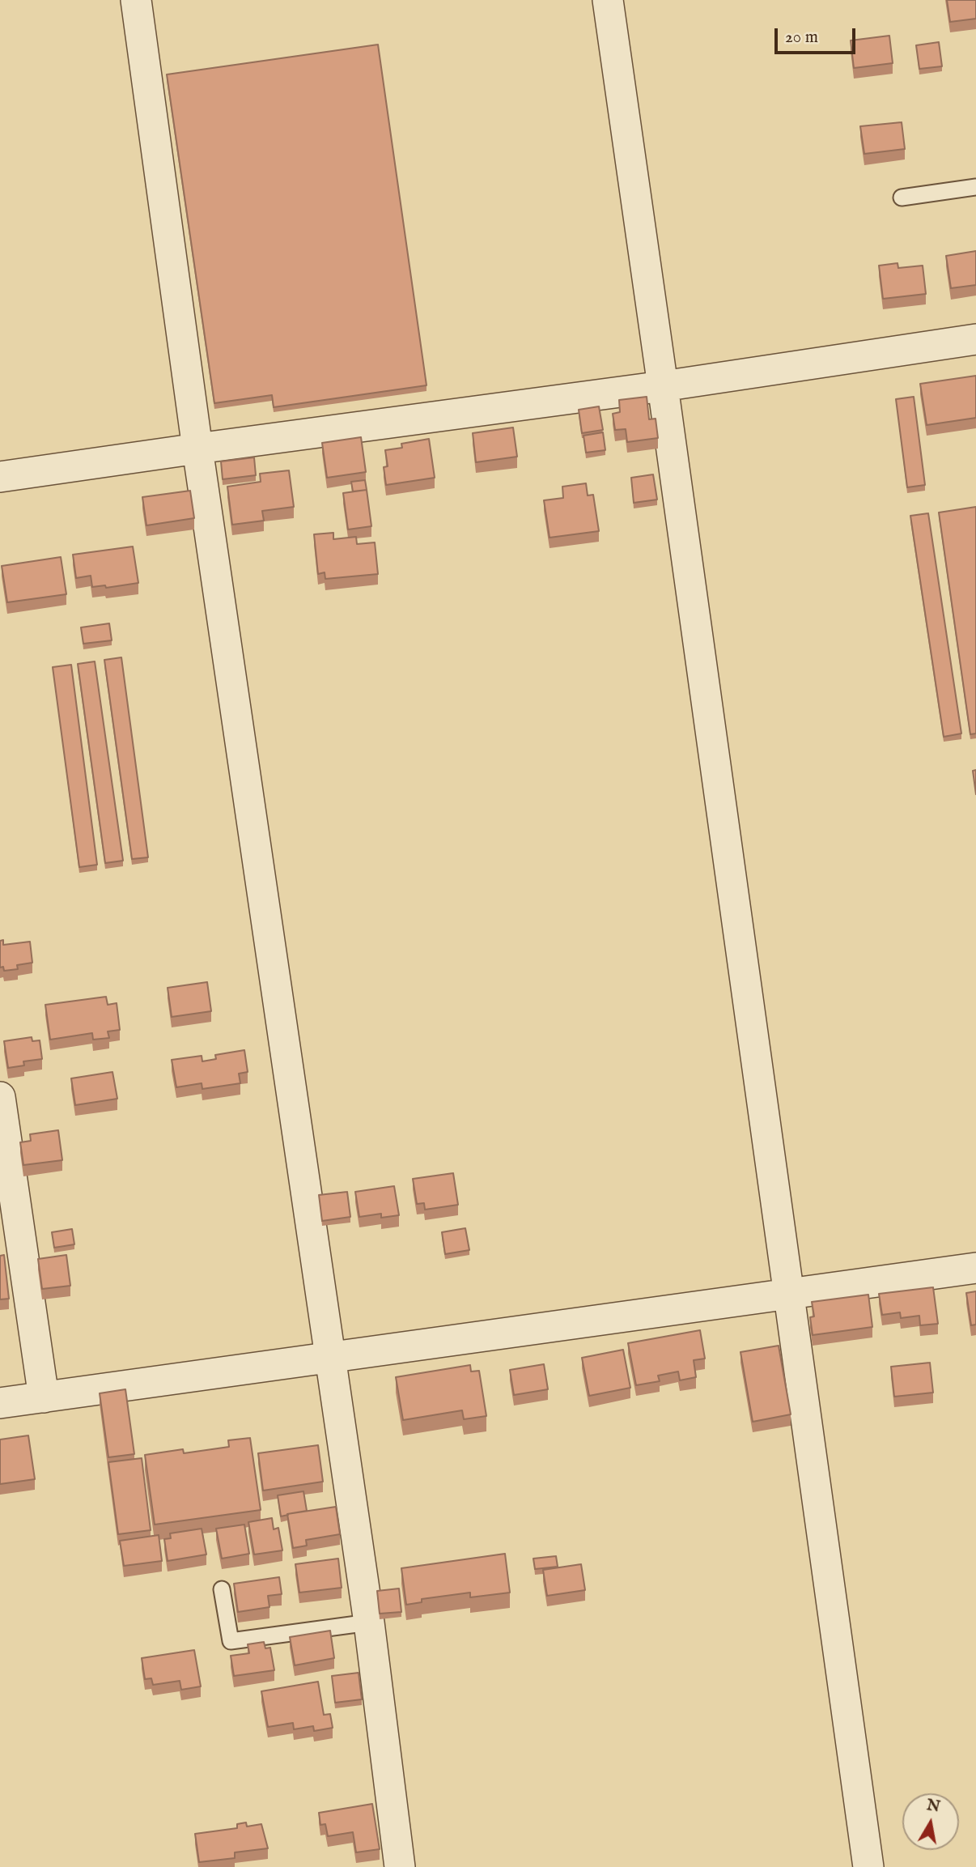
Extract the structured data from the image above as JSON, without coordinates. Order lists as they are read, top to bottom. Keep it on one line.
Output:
{"scale_bar":"20 m","north":"top"}
